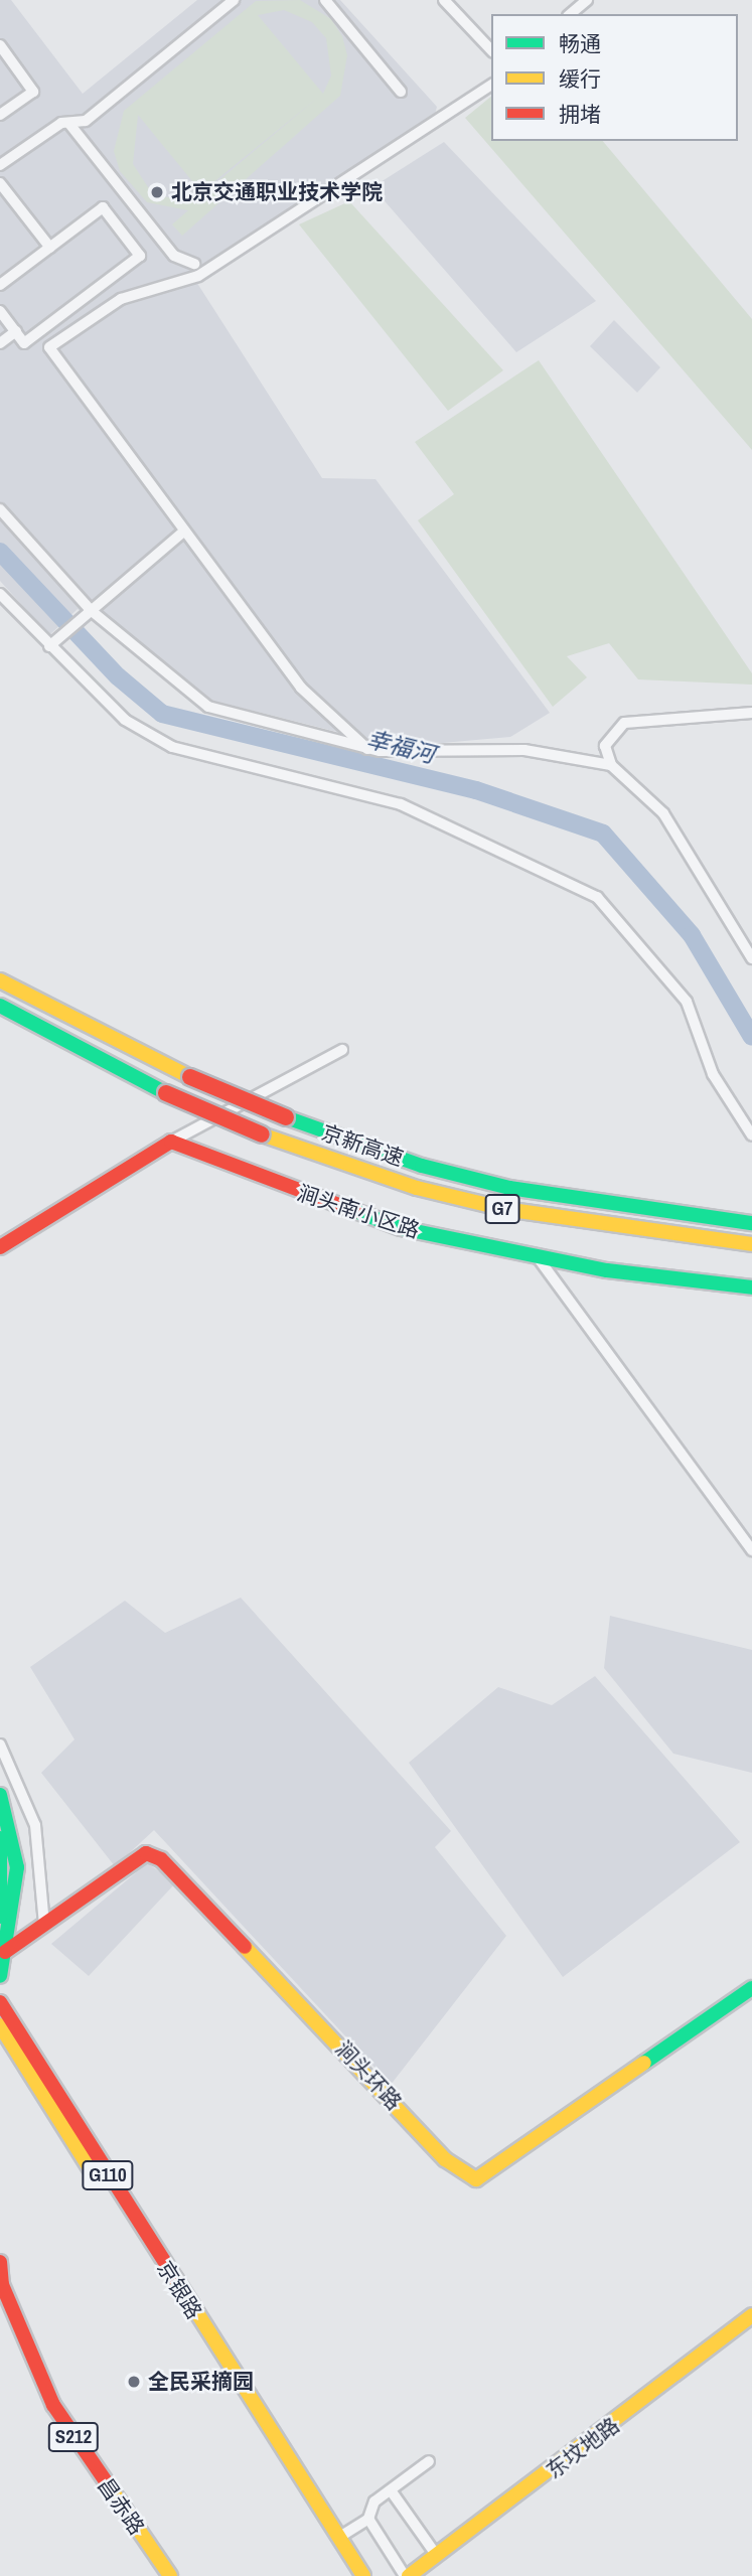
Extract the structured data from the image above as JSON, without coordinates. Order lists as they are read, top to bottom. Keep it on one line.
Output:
{"streets":{"main road":["京新高速","G7","涧头南小区路","涧头环路","G110","京银路","S212","东坟地路","昌赤路"]},"water":["幸福河"],"places":["北京交通职业技术学院","全民采摘园"],"legend":["畅通","缓行","拥堵"]}
